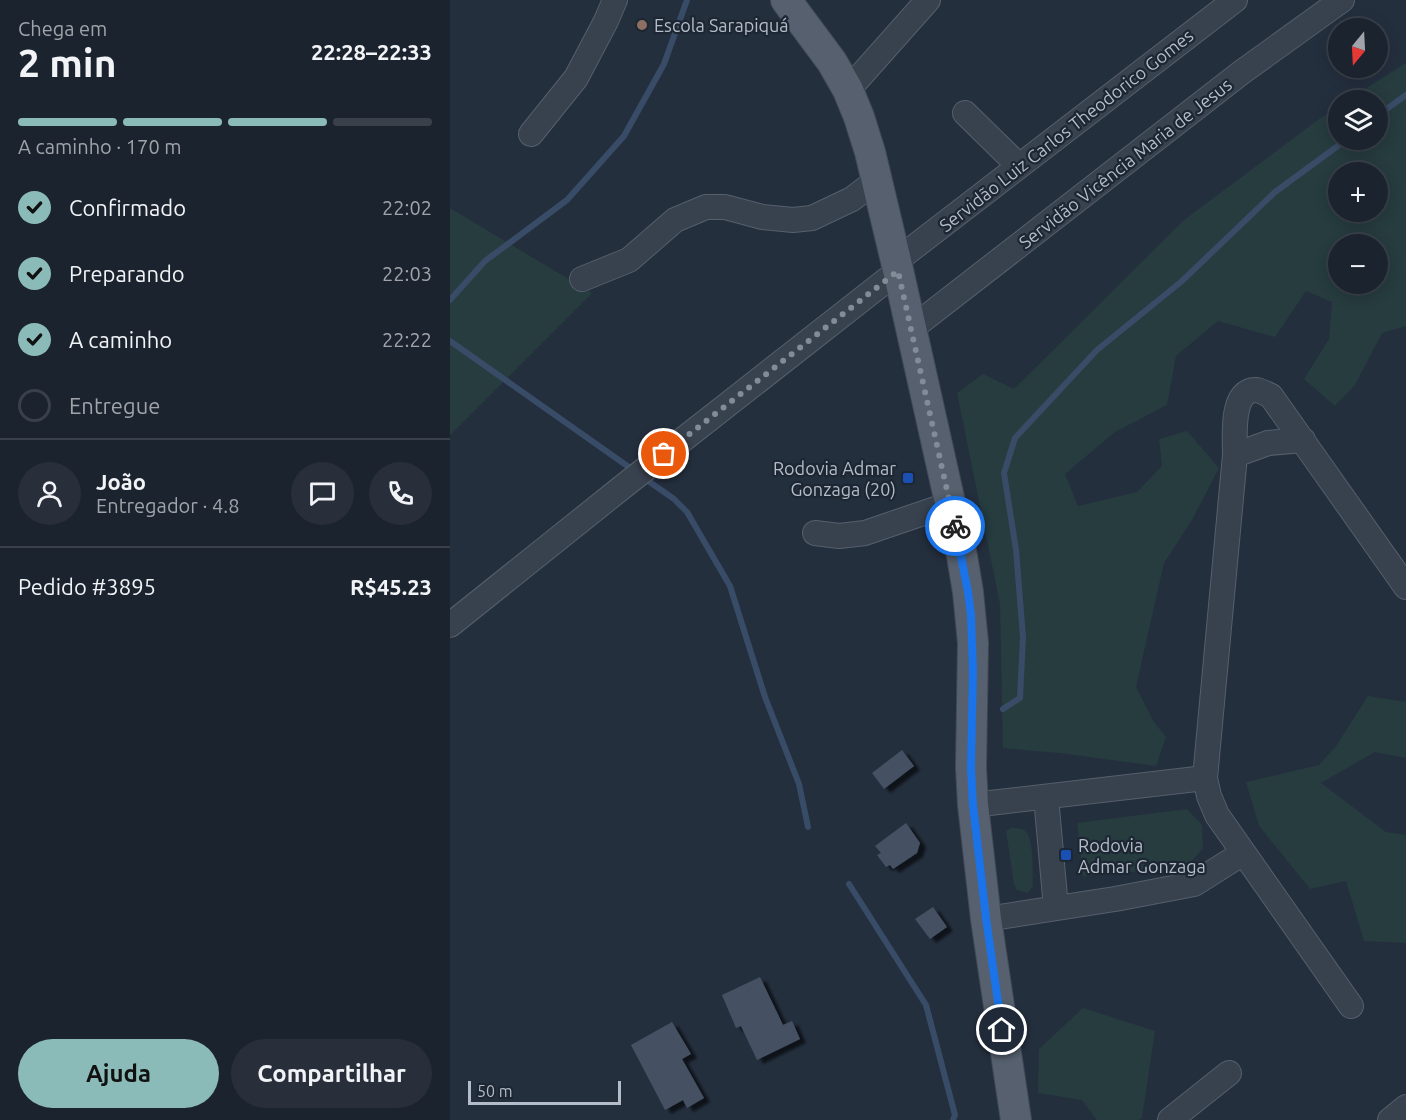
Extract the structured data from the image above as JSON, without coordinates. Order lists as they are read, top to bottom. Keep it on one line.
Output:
{"streets":{"street":["Servidão Luiz Carlos Theodorico Gomes","Servidão Vicência Maria de Jesus"]},"places":{"other":["Escola Sarapiquá"],"transit":["Rodovia Admar Gonzaga (20)","Rodovia Admar Gonzaga"]},"scale_bar":"50 m","north":"bottom","page":{"heading":["2 min","Chega em","22:28–22:33"],"panel":["João","Entregador · 4.8","Pedido #3895","R$45.23"],"map_buttons":["+","−"],"bar":"A caminho · 170 m","list":[["Confirmado","22:02"],["Preparando","22:03"],["A caminho","22:22"],"Entregue"],"buttons":["Ajuda","Compartilhar"],"scale":"50 m"}}
